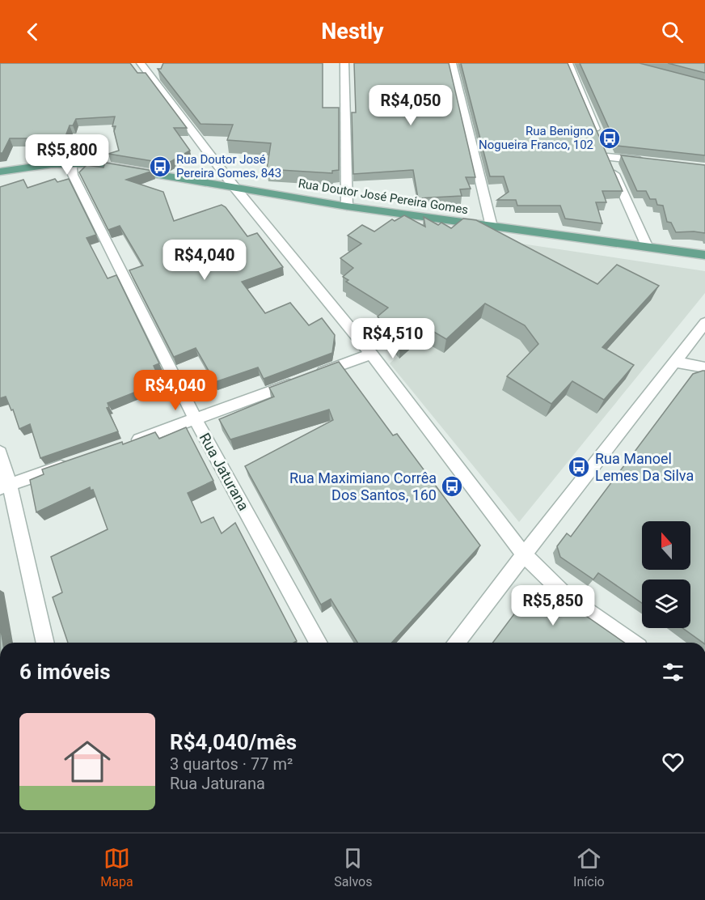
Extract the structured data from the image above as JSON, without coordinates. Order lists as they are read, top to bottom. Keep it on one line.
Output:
{"streets":{"main road":["Rua Doutor José Pereira Gomes"],"street":["Rua Jaturana"]},"crossings":[["Rua Doutor José Pereira Gomes","Rua Jaturana"]],"places":{"bus stop":["Rua Benigno Nogueira Franco, 102","Rua Doutor José Pereira Gomes, 843","Rua Manoel Lemes Da Silva","Rua Maximiano Corrêa Dos Santos, 160"]},"north":"top","page":{"header":"Nestly","price":["R$4,050","R$5,800","R$4,040","R$4,510","R$4,040","R$5,850"],"heading":"6 imóveis","list":[{"name":"R$4,040/mês","note":"3 quartos · 77 m² · Rua Jaturana"}],"tabs":["Mapa","Salvos","Início"]}}
